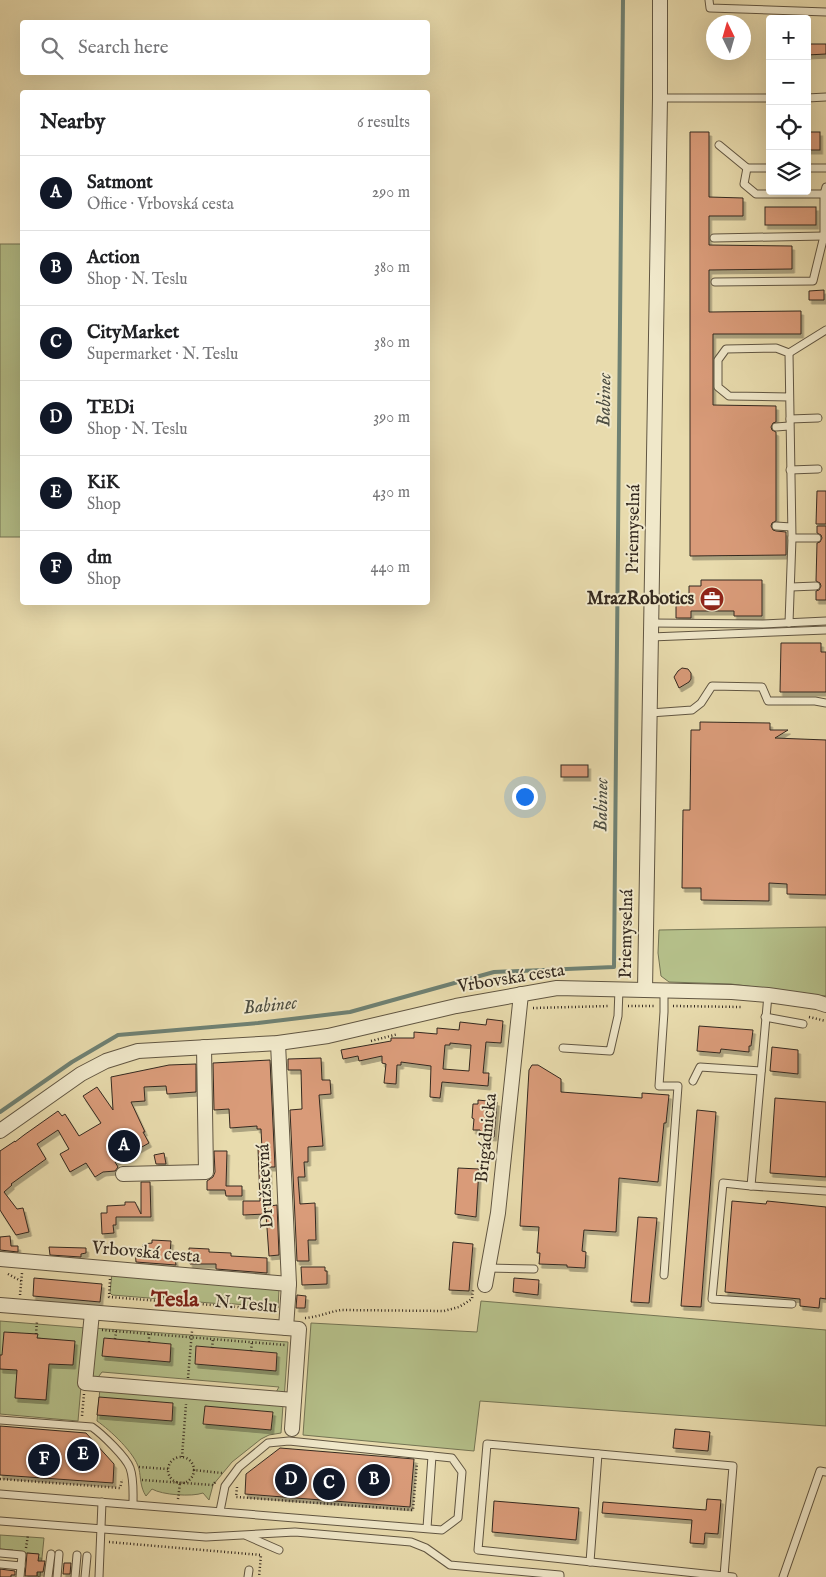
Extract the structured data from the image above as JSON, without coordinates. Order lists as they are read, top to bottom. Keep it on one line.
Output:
{"streets":{"street":["Priemyselná","Vrbovská cesta","Brigádnicka","Družstevná","N. Teslu"]},"crossings":[["Priemyselná","Vrbovská cesta"],["Vrbovská cesta","Brigádnicka"],["Vrbovská cesta","Družstevná"],["Družstevná","N. Teslu"]],"districts":["Tesla"],"water":["Babinec"],"places":{"office":["MrazRobotics"]},"north":"top","page":{"map_buttons":["+","−"],"search":"Search here","heading":["Nearby","6 results"],"list":[{"mark":"A","name":"Satmont","note":"Office · Vrbovská cesta","value":"290 m"},{"mark":"B","name":"Action","note":"Shop · N. Teslu","value":"380 m"},{"mark":"C","name":"CityMarket","note":"Supermarket · N. Teslu","value":"380 m"},{"mark":"D","name":"TEDi","note":"Shop · N. Teslu","value":"390 m"},{"mark":"E","name":"KiK","note":"Shop","value":"430 m"},{"mark":"F","name":"dm","note":"Shop","value":"440 m"}],"pins":["A","E","F","B","D","C"]}}
